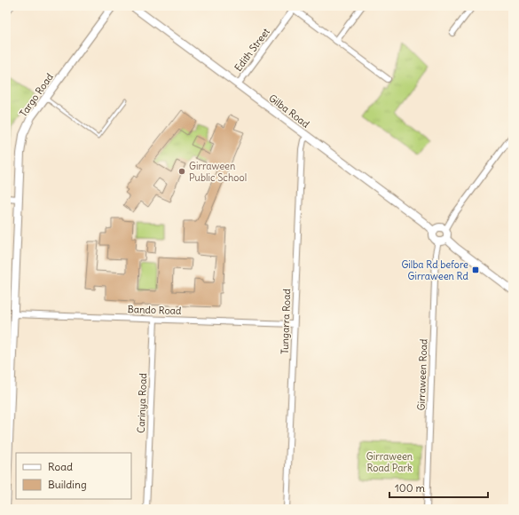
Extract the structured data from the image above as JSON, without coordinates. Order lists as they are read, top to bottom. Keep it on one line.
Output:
{"streets":{"street":["Edith Street","Targo Road","Gilba Road","Bando Road","Tungarra Road","Girraween Road","Carinya Road"]},"crossings":[["Edith Street","Gilba Road"],["Targo Road","Bando Road"],["Gilba Road","Tungarra Road"],["Gilba Road","Girraween Road"],["Bando Road","Tungarra Road"],["Bando Road","Carinya Road"]],"parks":["Girraween Road Park"],"places":{"other":["Girraween Public School"],"transit":["Gilba Rd before Girraween Rd"]},"legend":["Road","Building"],"scale_bar":"100 m"}
